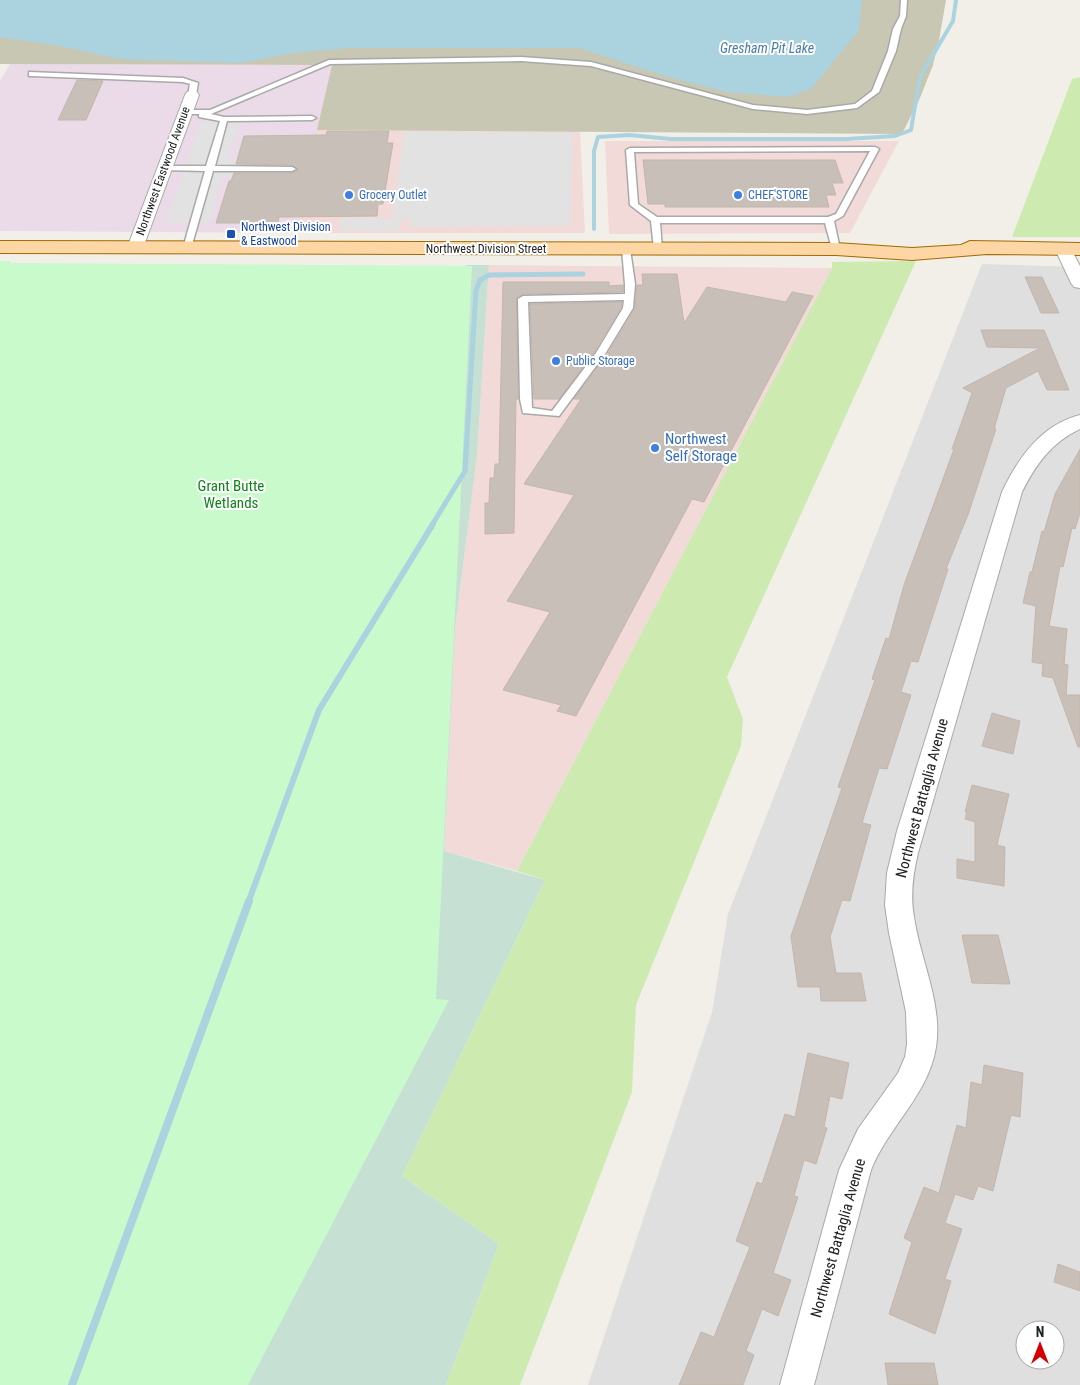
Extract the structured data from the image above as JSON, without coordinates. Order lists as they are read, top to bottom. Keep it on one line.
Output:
{"streets":{"main road":["Northwest Division Street"],"street":["Northwest Eastwood Avenue","Northwest Battaglia Avenue"]},"crossings":[["Northwest Eastwood Avenue","Northwest Division Street"]],"water":["Gresham Pit Lake"],"parks":["Grant Butte Wetlands"],"places":{"other":["Grocery Outlet","CHEF'STORE","Public Storage","Northwest Self Storage"],"transit":["Northwest Division & Eastwood"]},"north":"top"}
